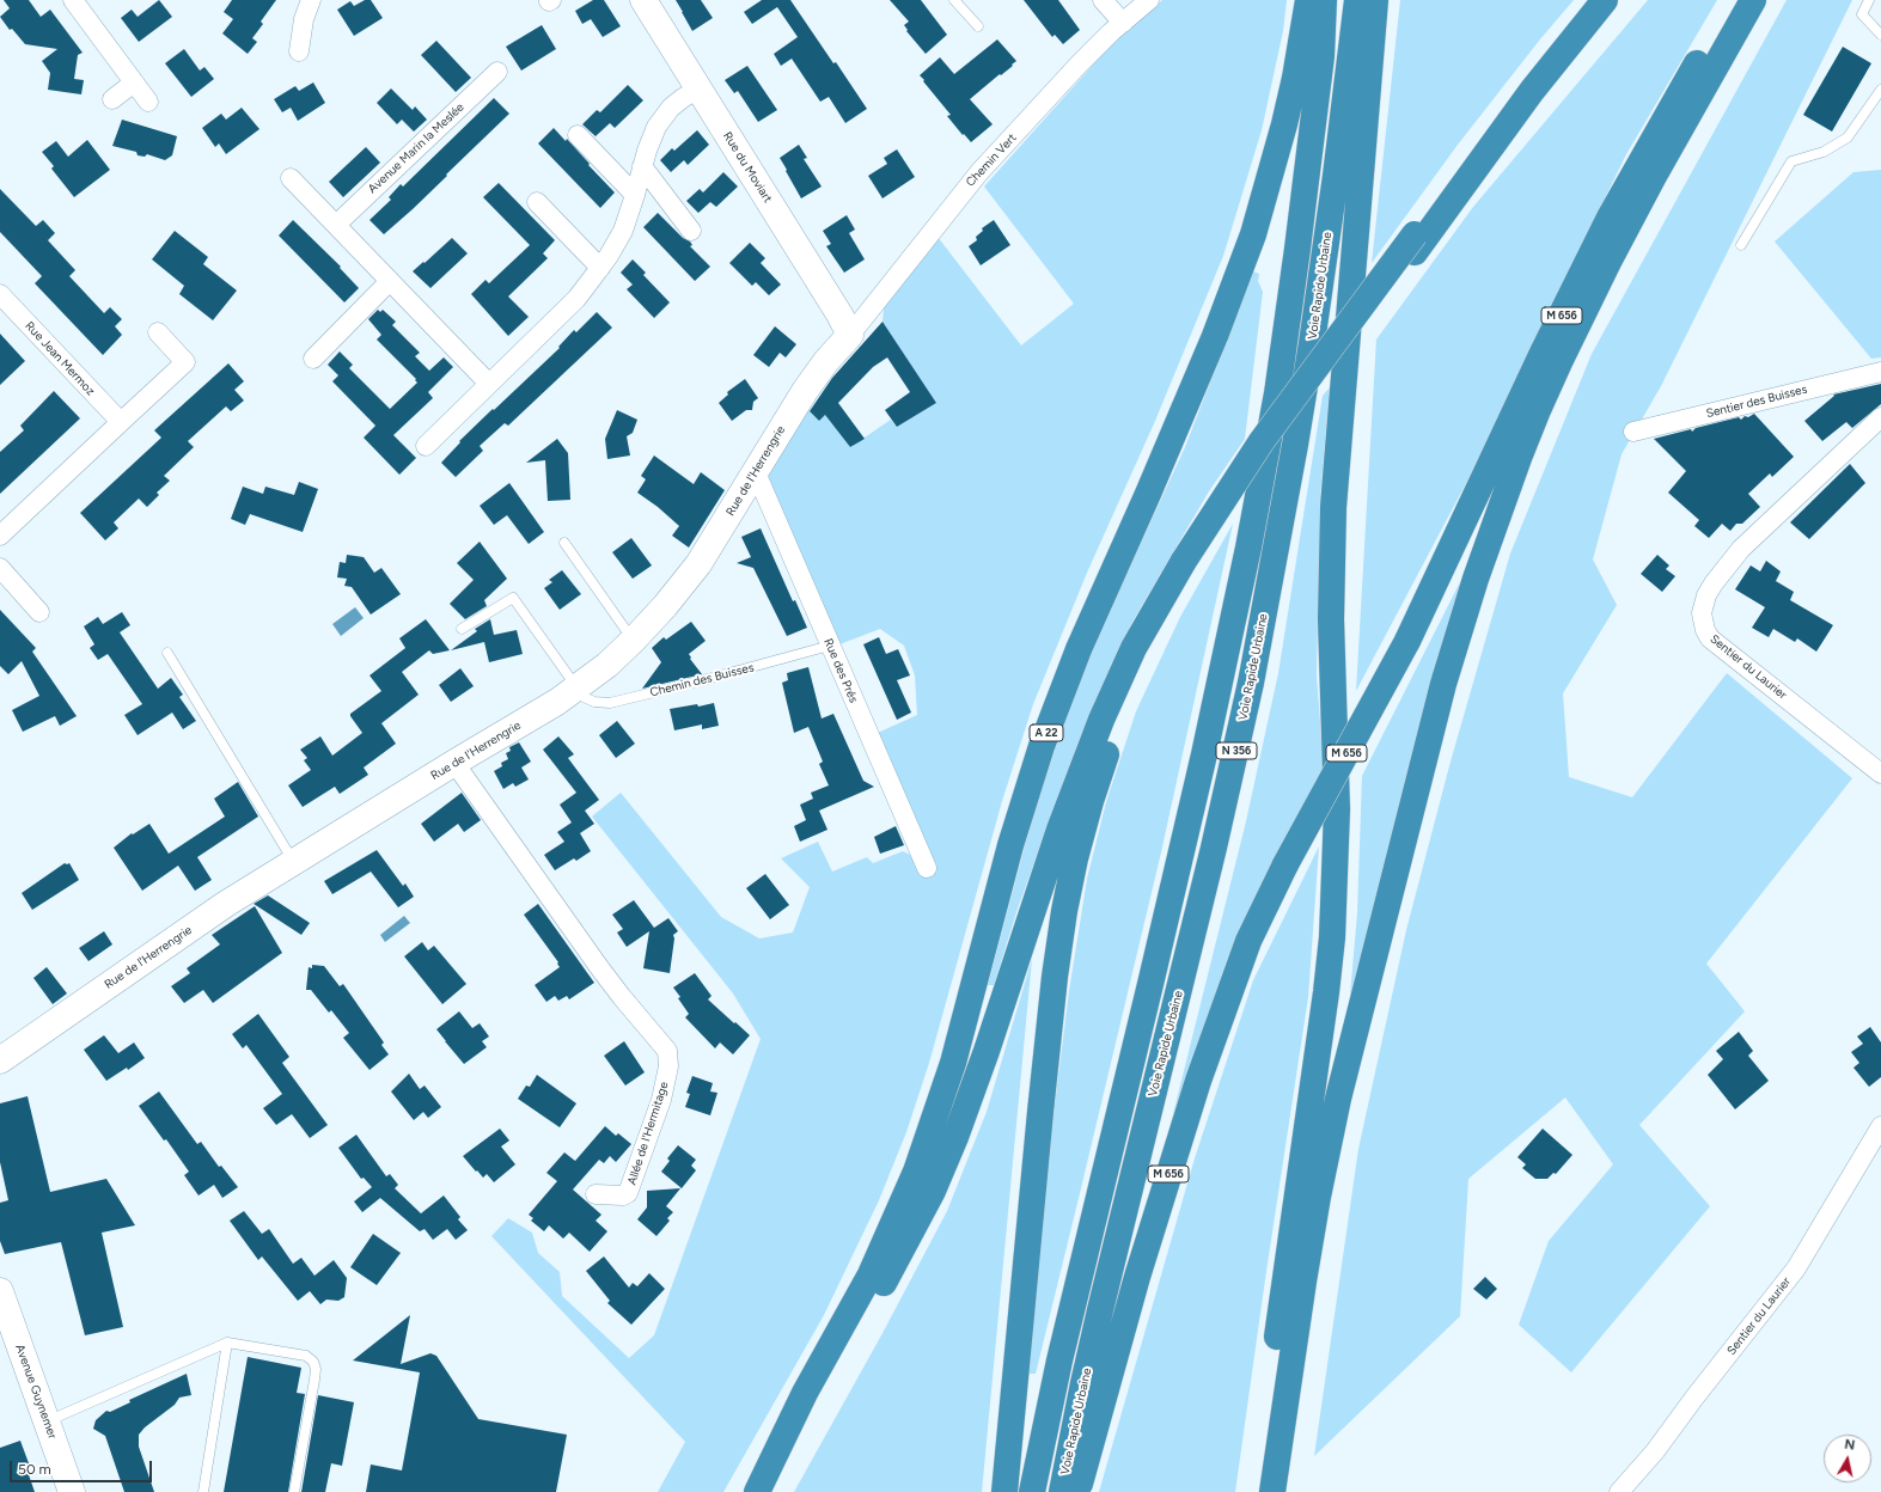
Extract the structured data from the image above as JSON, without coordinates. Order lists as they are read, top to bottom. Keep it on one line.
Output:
{"streets":{"highway":["Voie Rapide Urbaine","M 656","A 22","N 356"],"street":["Avenue Marin la Meslée","Chemin Vert","Rue du Moviart","Rue Jean Mermoz","Sentier des Buisses","Rue de l'Herrengrie","Sentier du Laurier","Rue des Prés","Allée de l'Hermitage","Avenue Guynemer"],"lane":["Chemin des Buisses"]},"crossings":[["Chemin Vert","Rue du Moviart"],["Chemin Vert","Rue de l'Herrengrie"],["Rue du Moviart","Rue de l'Herrengrie"],["Rue de l'Herrengrie","Rue des Prés"],["Rue de l'Herrengrie","Chemin des Buisses"],["Rue de l'Herrengrie","Allée de l'Hermitage"],["Rue des Prés","Chemin des Buisses"]],"scale_bar":"50 m","north":"top"}
